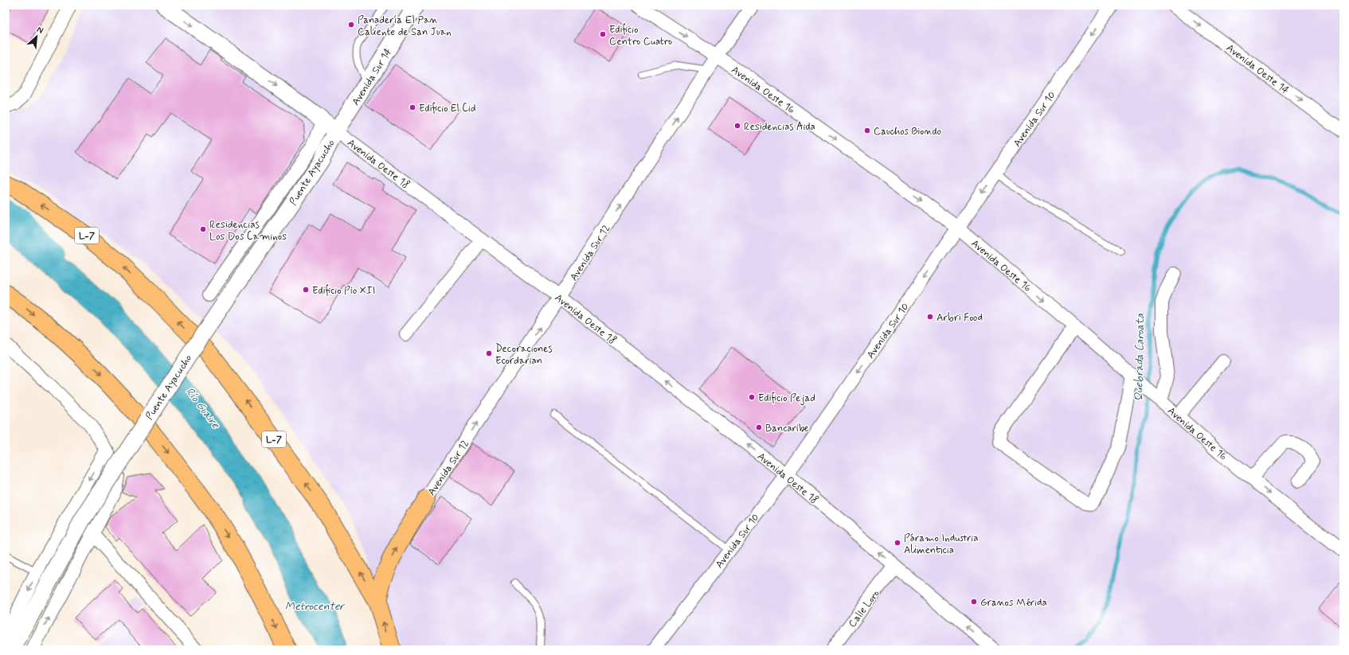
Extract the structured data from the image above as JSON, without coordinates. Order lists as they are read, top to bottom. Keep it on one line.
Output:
{"streets":{"highway":["L-7"],"street":["Avenida Oeste 14","Avenida Sur 14","Avenida Oeste 16","Avenida Sur 10","Avenida Oeste 18","Puente Ayacucho","Avenida Sur 12","Calle Loro"]},"crossings":[["Avenida Sur 14","Avenida Oeste 18"],["Avenida Sur 14","Puente Ayacucho"],["Avenida Oeste 16","Avenida Sur 10"],["Avenida Oeste 16","Avenida Sur 12"],["Avenida Sur 10","Avenida Oeste 18"],["Avenida Oeste 18","Puente Ayacucho"],["Avenida Oeste 18","Avenida Sur 12"],["Avenida Oeste 18","Calle Loro"]],"one_way":["Avenida Oeste 14","Avenida Oeste 16","Avenida Sur 10","Avenida Sur 12"],"water":["Quebrada Caroata","Río Guaire","Metrocenter"],"places":["Panadería El Pan Caliente de San Juan","Edificio Centro Cuatro","Edificio El Cid","Residencias Aida","Cauchos Biondo","Residencias Los Dos Caminos","Edificio Pio XII","Arbri Food","Decoraciones Ecordarian","Edificio Pejad","Bancaribe","Páramo Industria Alimenticia","Granos Mérida"],"north":"top right"}
